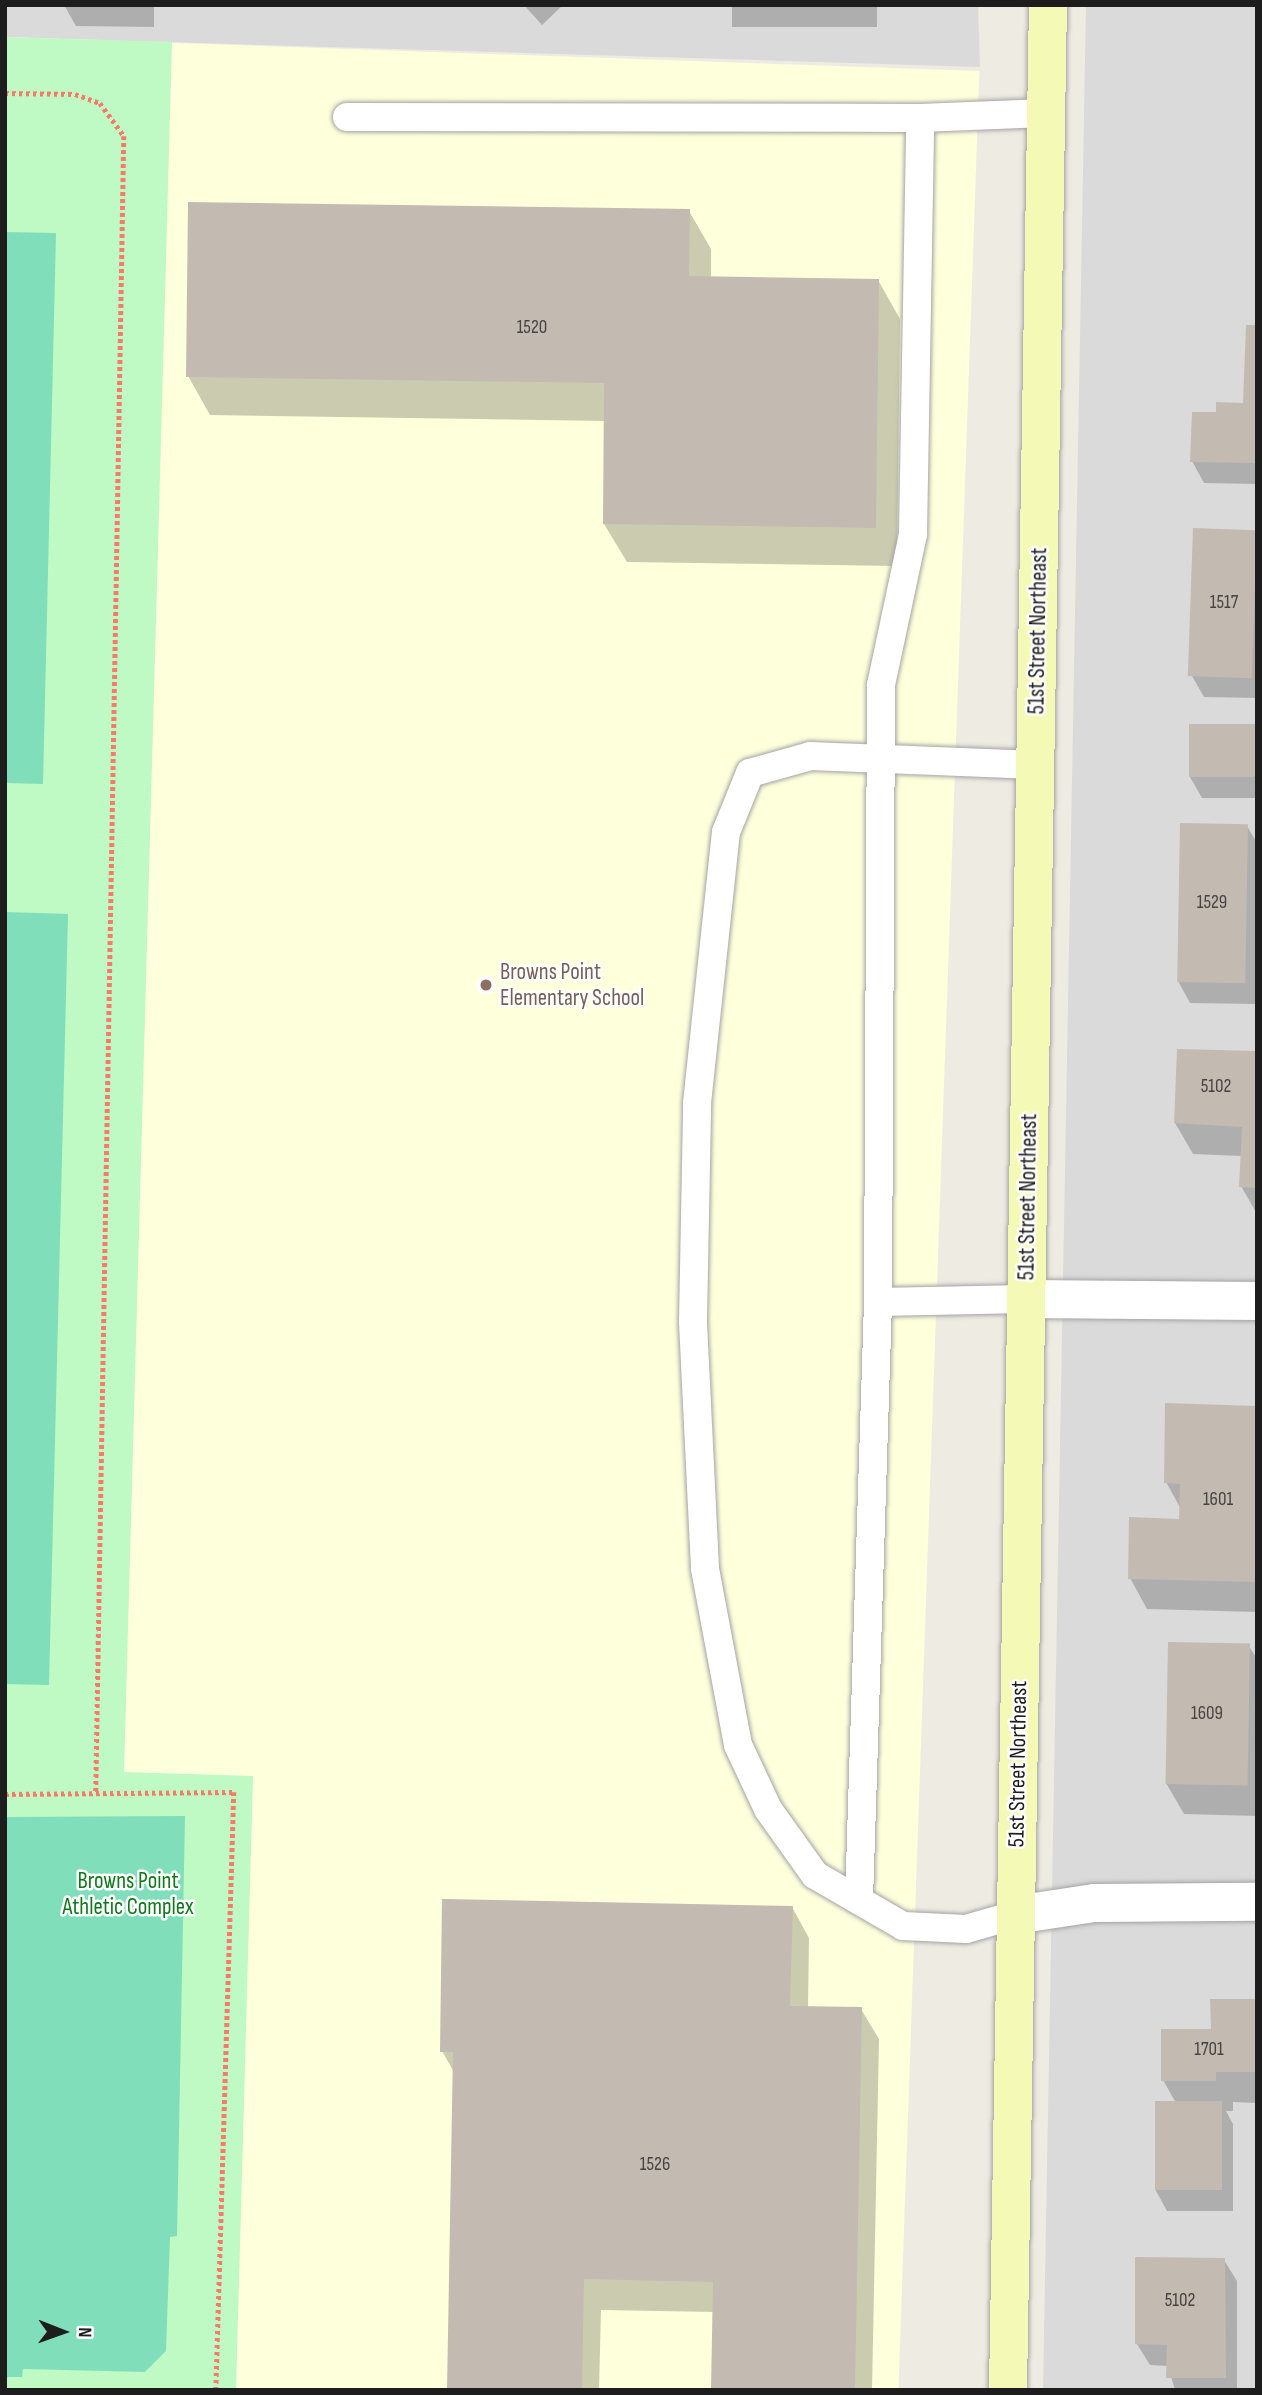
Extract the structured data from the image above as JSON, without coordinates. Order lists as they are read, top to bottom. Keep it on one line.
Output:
{"streets":{"street":["51st Street Northeast"]},"parks":["Browns Point Athletic Complex"],"places":["Browns Point Elementary School"],"house_numbers":["1520","1517","1529","5102","1601","1609","1701","1526","5102"],"north":"right"}
